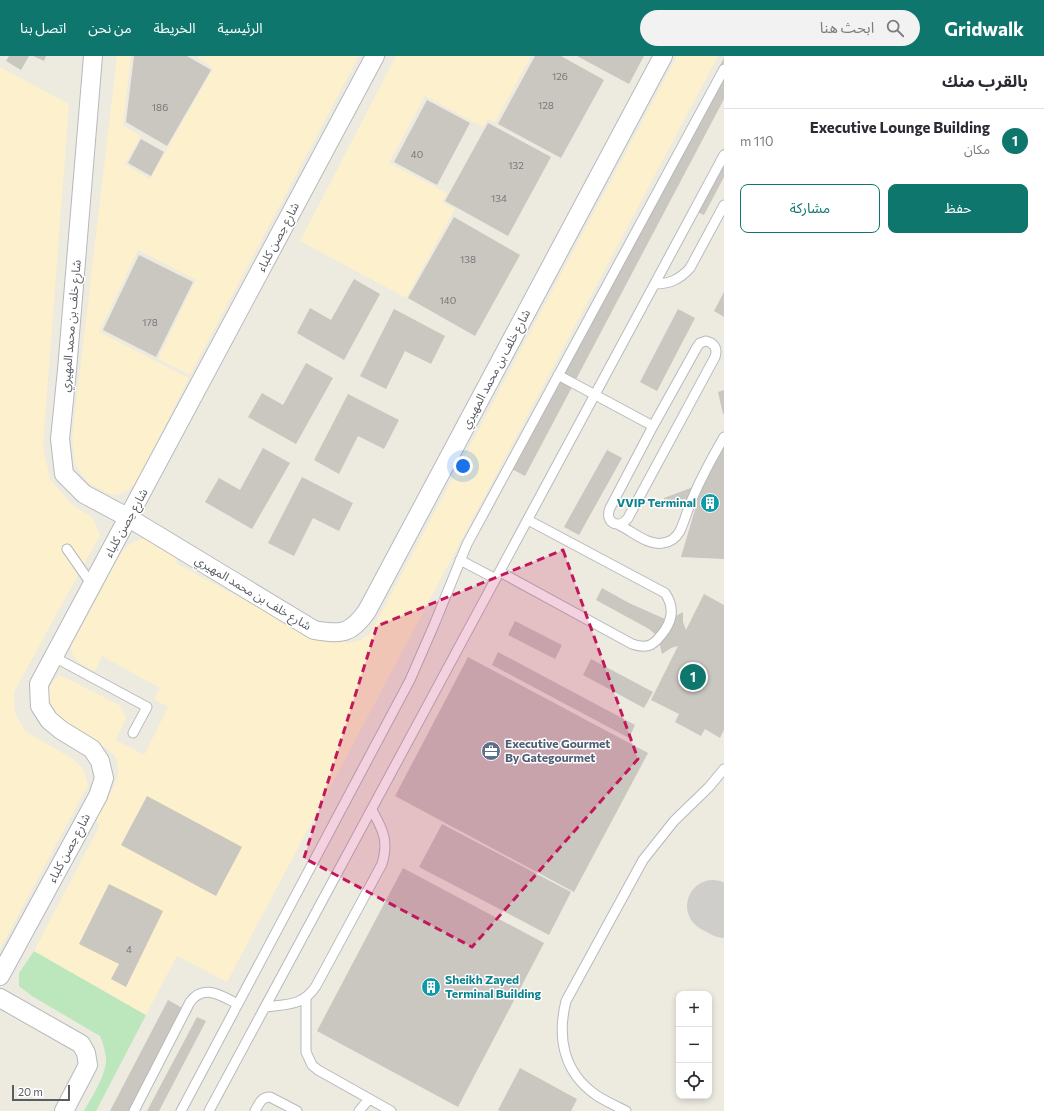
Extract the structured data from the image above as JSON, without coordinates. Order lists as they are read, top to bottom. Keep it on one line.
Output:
{"streets":{"street":["شارع حِصن كلباء","شارع خلف بن محمد المهيري"]},"crossings":[["شارع حِصن كلباء","شارع خلف بن محمد المهيري"]],"places":{"building":["VVIP Terminal","Sheikh Zayed Terminal Building"],"office":["Executive Gourmet By Gategourmet"]},"house_numbers":["126","128","186","40","132","134","138","140","178","4"],"scale_bar":"20 m","page":{"header":"Gridwalk","search":"ابحث هنا","nav":["الرئيسية","الخريطة","من نحن","اتصل بنا"],"heading":"بالقرب منك","list":[{"mark":"1","name":"Executive Lounge Building","note":"مكان","value":"110 m"}],"buttons":["حفظ","مشاركة"],"pins":"1","map_buttons":["+","−"],"scale":"20 m"}}
